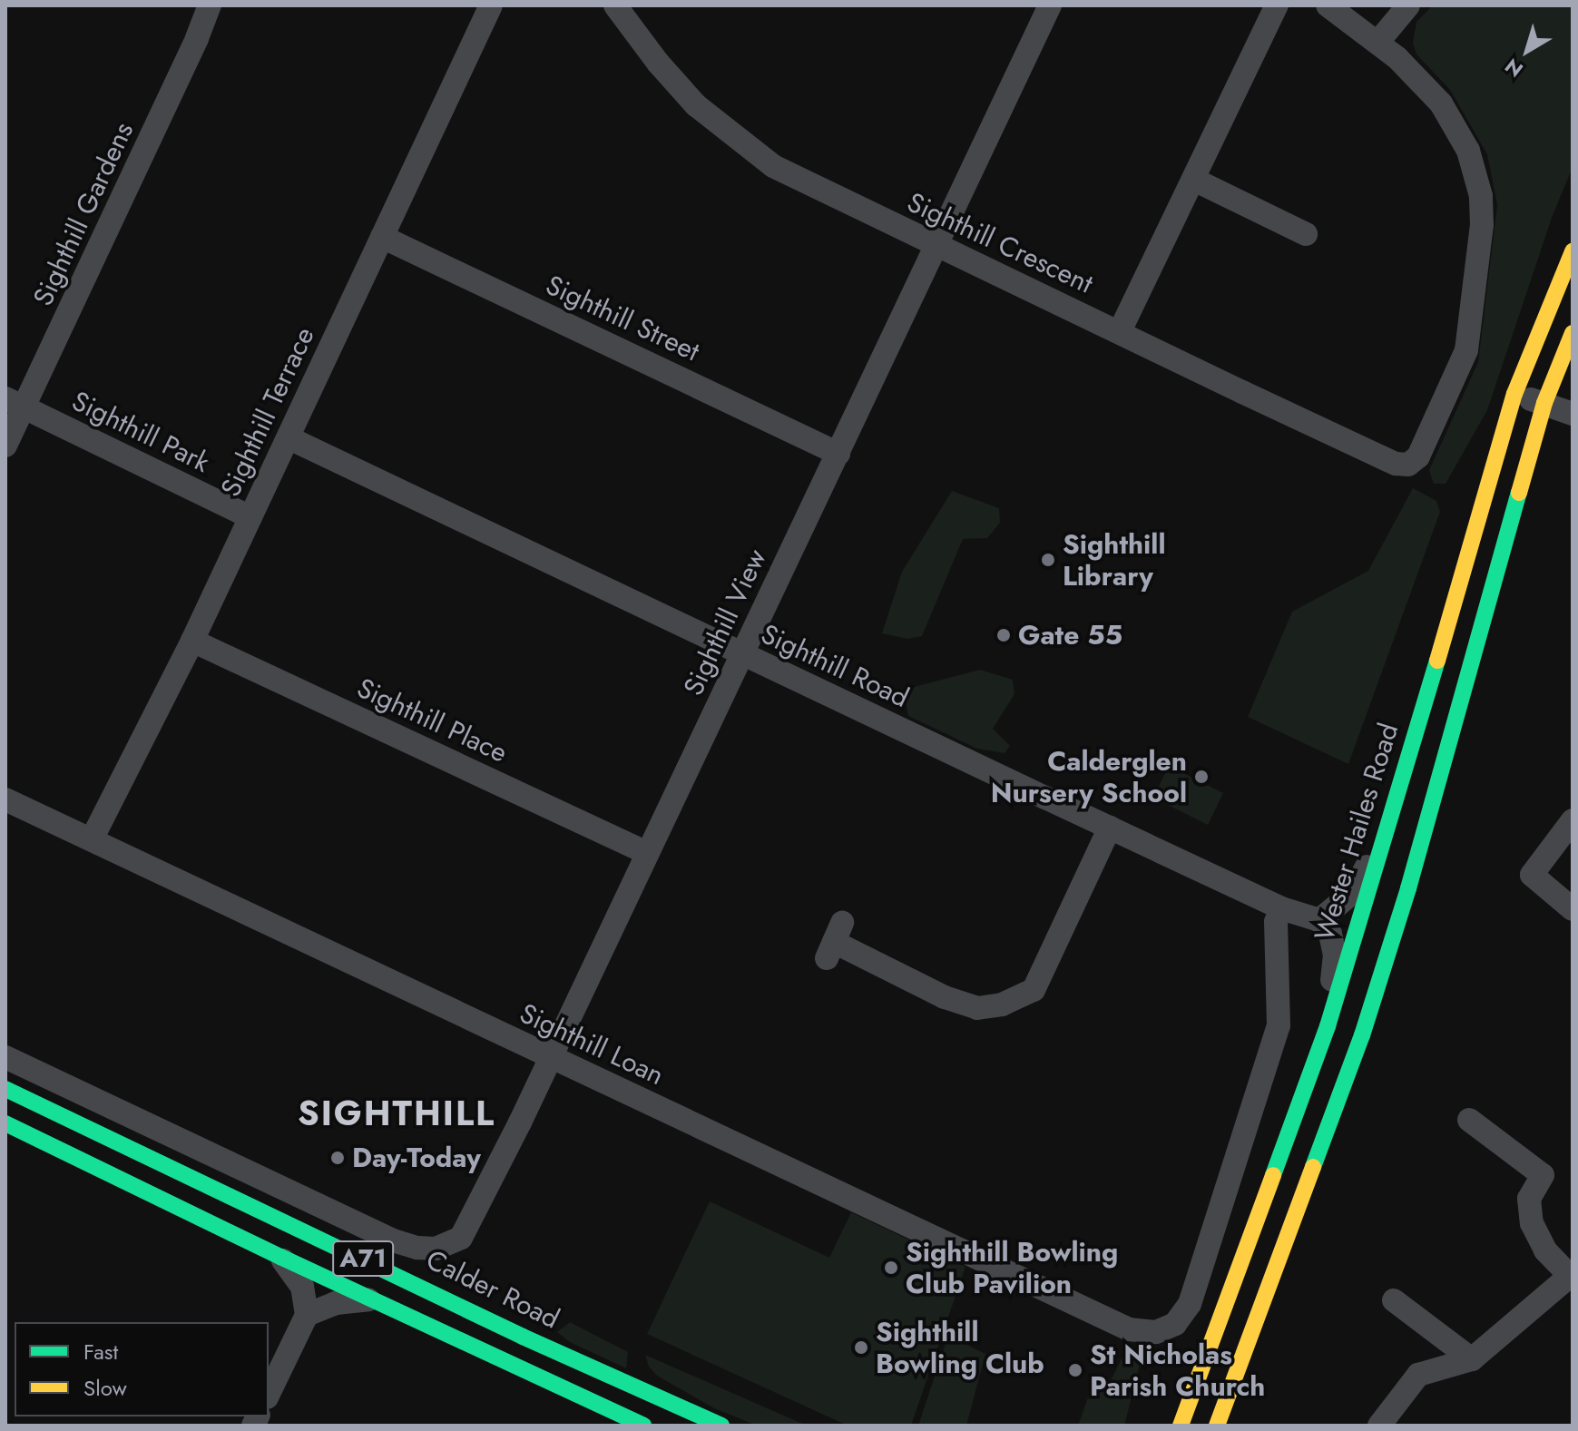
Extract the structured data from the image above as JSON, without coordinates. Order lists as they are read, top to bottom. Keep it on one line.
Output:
{"streets":{"main road":["Wester Hailes Road","A71","Calder Road"],"street":["Sighthill Gardens","Sighthill Crescent","Sighthill Street","Sighthill Terrace","Sighthill Park","Sighthill View","Sighthill Road","Sighthill Place","Sighthill Loan"]},"crossings":[["Sighthill Gardens","Sighthill Park"],["Sighthill Crescent","Sighthill View"],["Sighthill Street","Sighthill Terrace"],["Sighthill Street","Sighthill View"],["Sighthill Terrace","Sighthill Park"],["Sighthill Terrace","Sighthill Road"],["Sighthill Terrace","Sighthill Place"],["Sighthill Terrace","Sighthill Loan"],["Sighthill View","Sighthill Road"],["Sighthill View","Sighthill Place"],["Sighthill View","Sighthill Loan"],["Sighthill View","Calder Road"],["Sighthill Road","Wester Hailes Road"],["Wester Hailes Road","Sighthill Loan"]],"districts":["SIGHTHILL"],"places":["Sighthill Library","Gate 55","Calderglen Nursery School","Day-Today","Sighthill Bowling Club Pavilion","Sighthill Bowling Club","St Nicholas Parish Church"],"legend":["Fast","Slow"],"north":"bottom left"}
